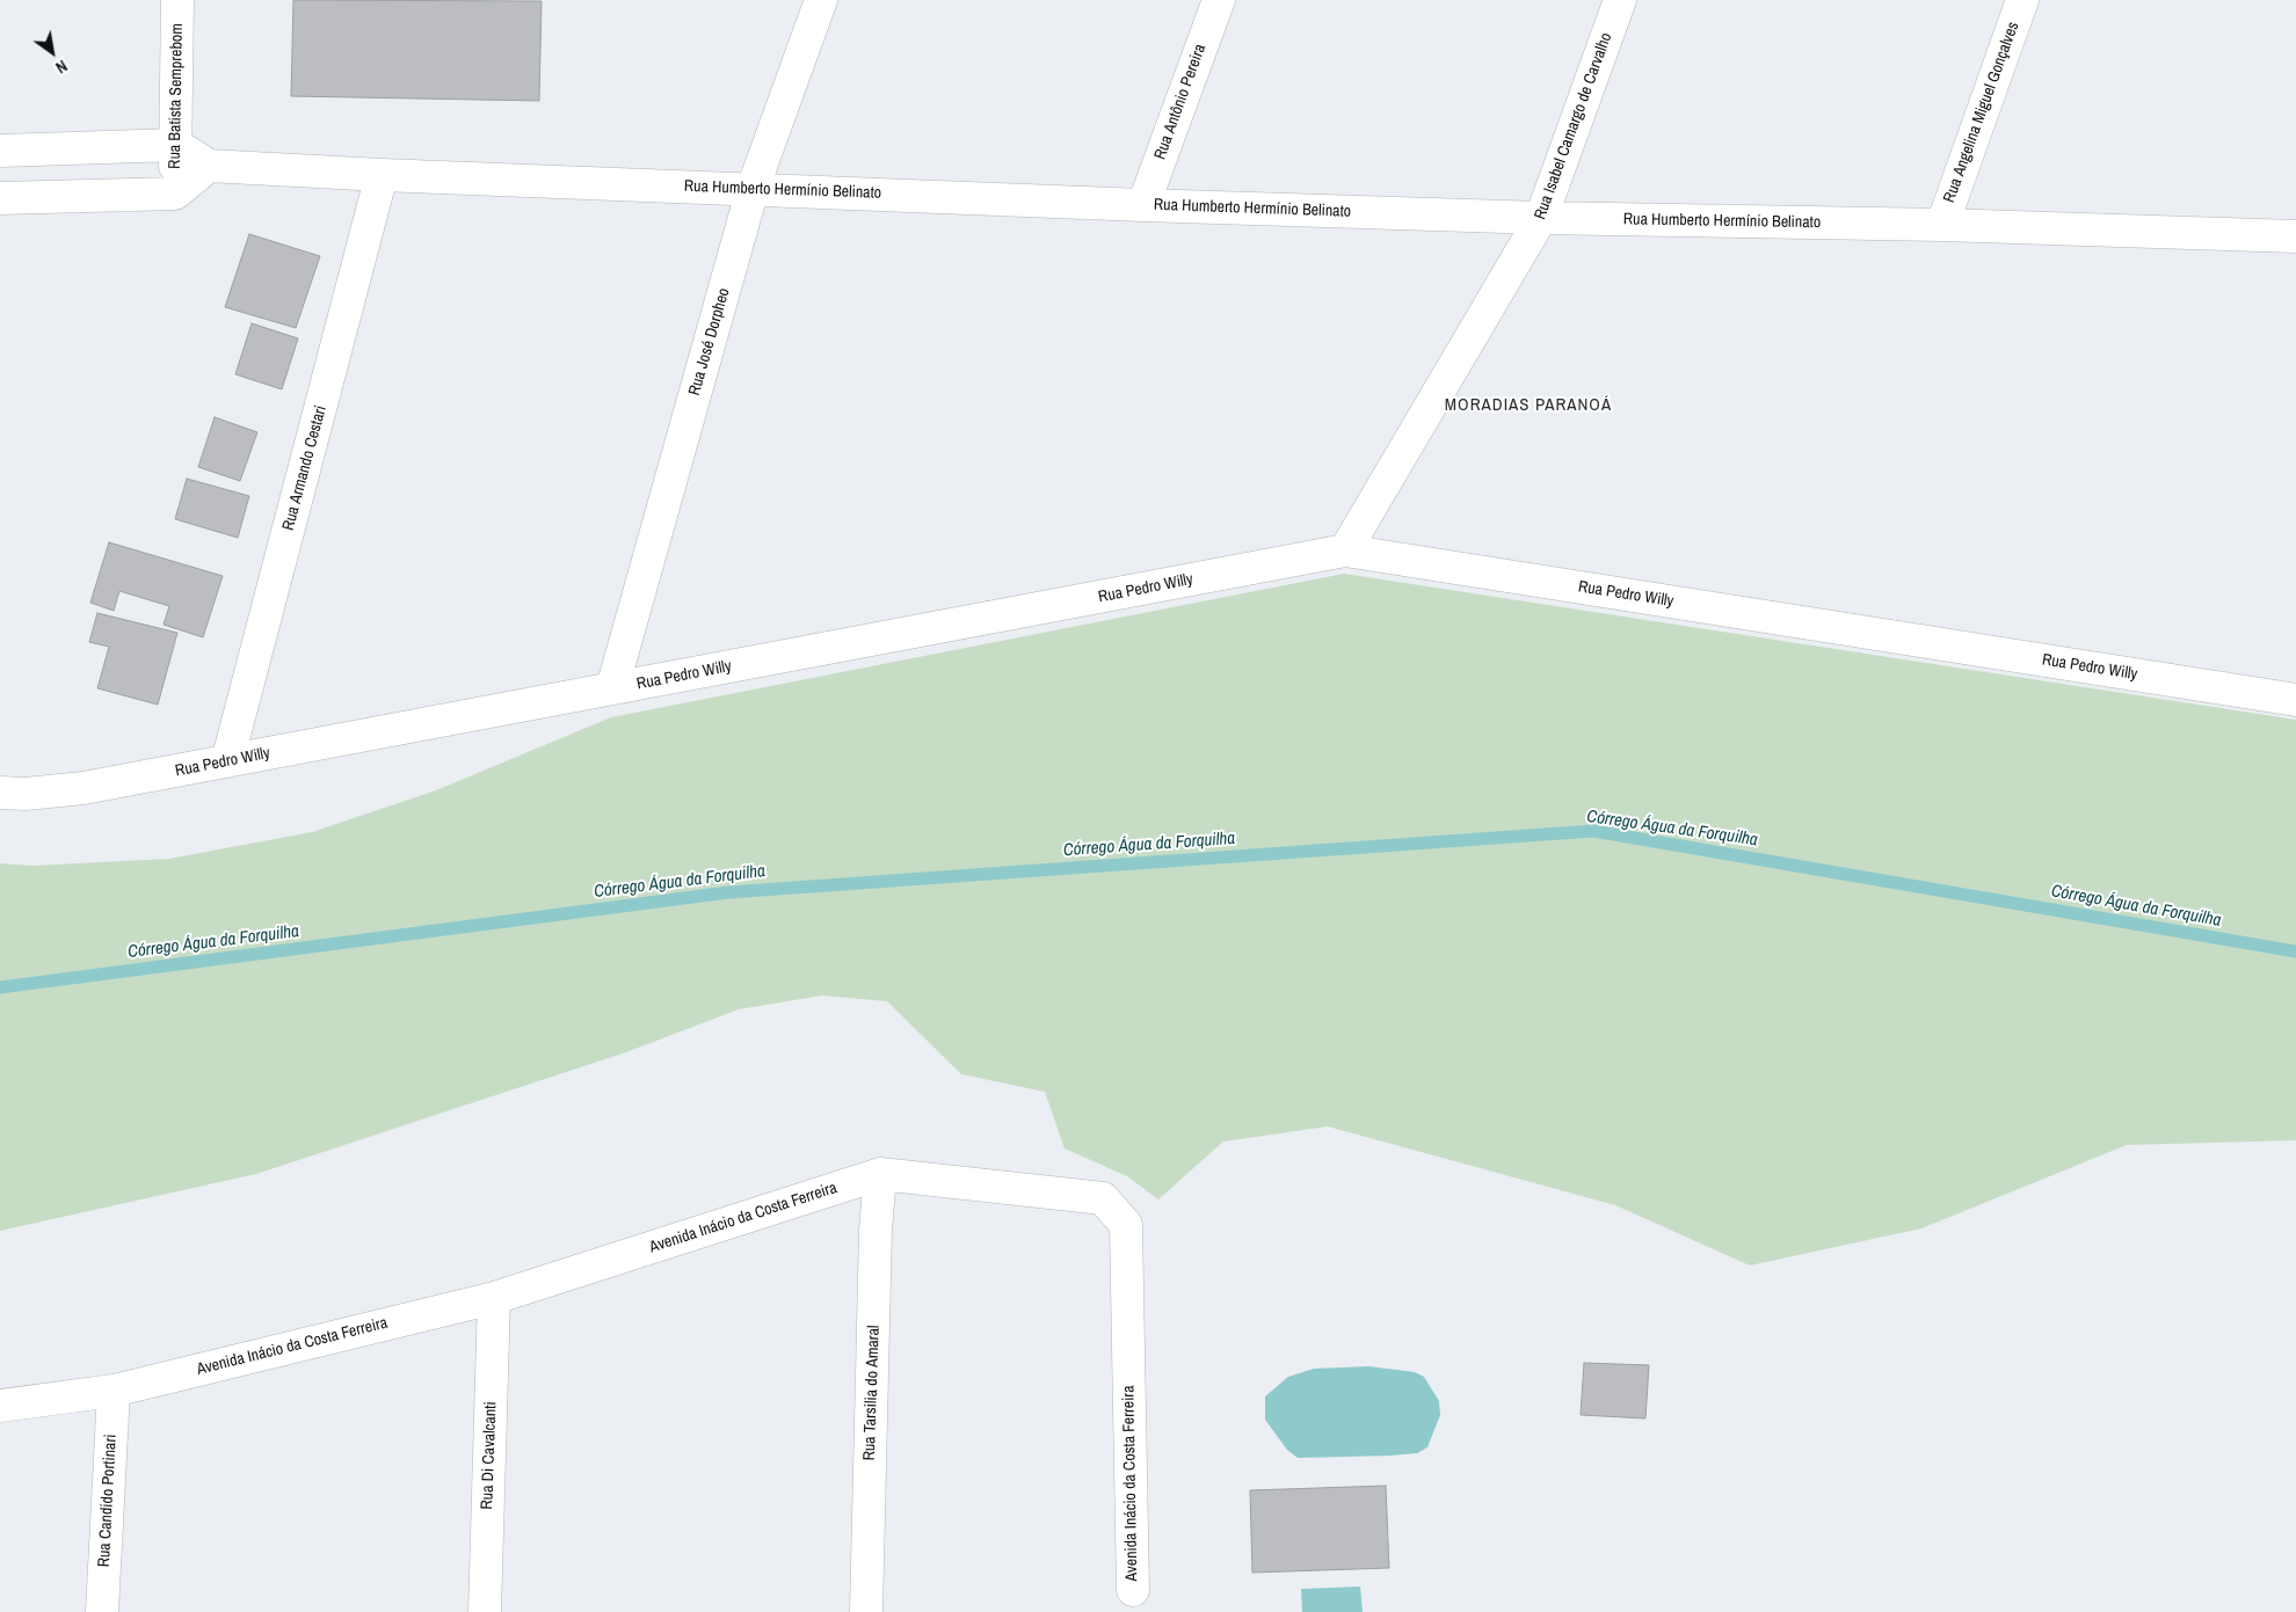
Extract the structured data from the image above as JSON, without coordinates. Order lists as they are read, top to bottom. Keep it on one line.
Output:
{"streets":{"street":["Rua Batista Semprebom","Rua Antônio Pereira","Rua Angelina Miguel Gonçalves","Rua Isabel Camargo de Carvalho","Rua Humberto Hermínio Belinato","Rua José Dorpheo","Rua Armando Cestari","Rua Pedro Willy","Avenida Inácio da Costa Ferreira","Rua Tarsilia do Amaral","Rua Di Cavalcanti","Rua Candido Portinari"]},"crossings":[["Rua Antônio Pereira","Rua Humberto Hermínio Belinato"],["Rua Angelina Miguel Gonçalves","Rua Humberto Hermínio Belinato"],["Rua Isabel Camargo de Carvalho","Rua Humberto Hermínio Belinato"],["Rua Isabel Camargo de Carvalho","Rua Pedro Willy"],["Rua Humberto Hermínio Belinato","Rua José Dorpheo"],["Rua Humberto Hermínio Belinato","Rua Armando Cestari"],["Rua José Dorpheo","Rua Pedro Willy"],["Rua Armando Cestari","Rua Pedro Willy"],["Avenida Inácio da Costa Ferreira","Rua Tarsilia do Amaral"],["Avenida Inácio da Costa Ferreira","Rua Di Cavalcanti"],["Avenida Inácio da Costa Ferreira","Rua Candido Portinari"]],"districts":["MORADIAS PARANOÁ"],"water":["Córrego Água da Forquilha"],"north":"bottom right"}
